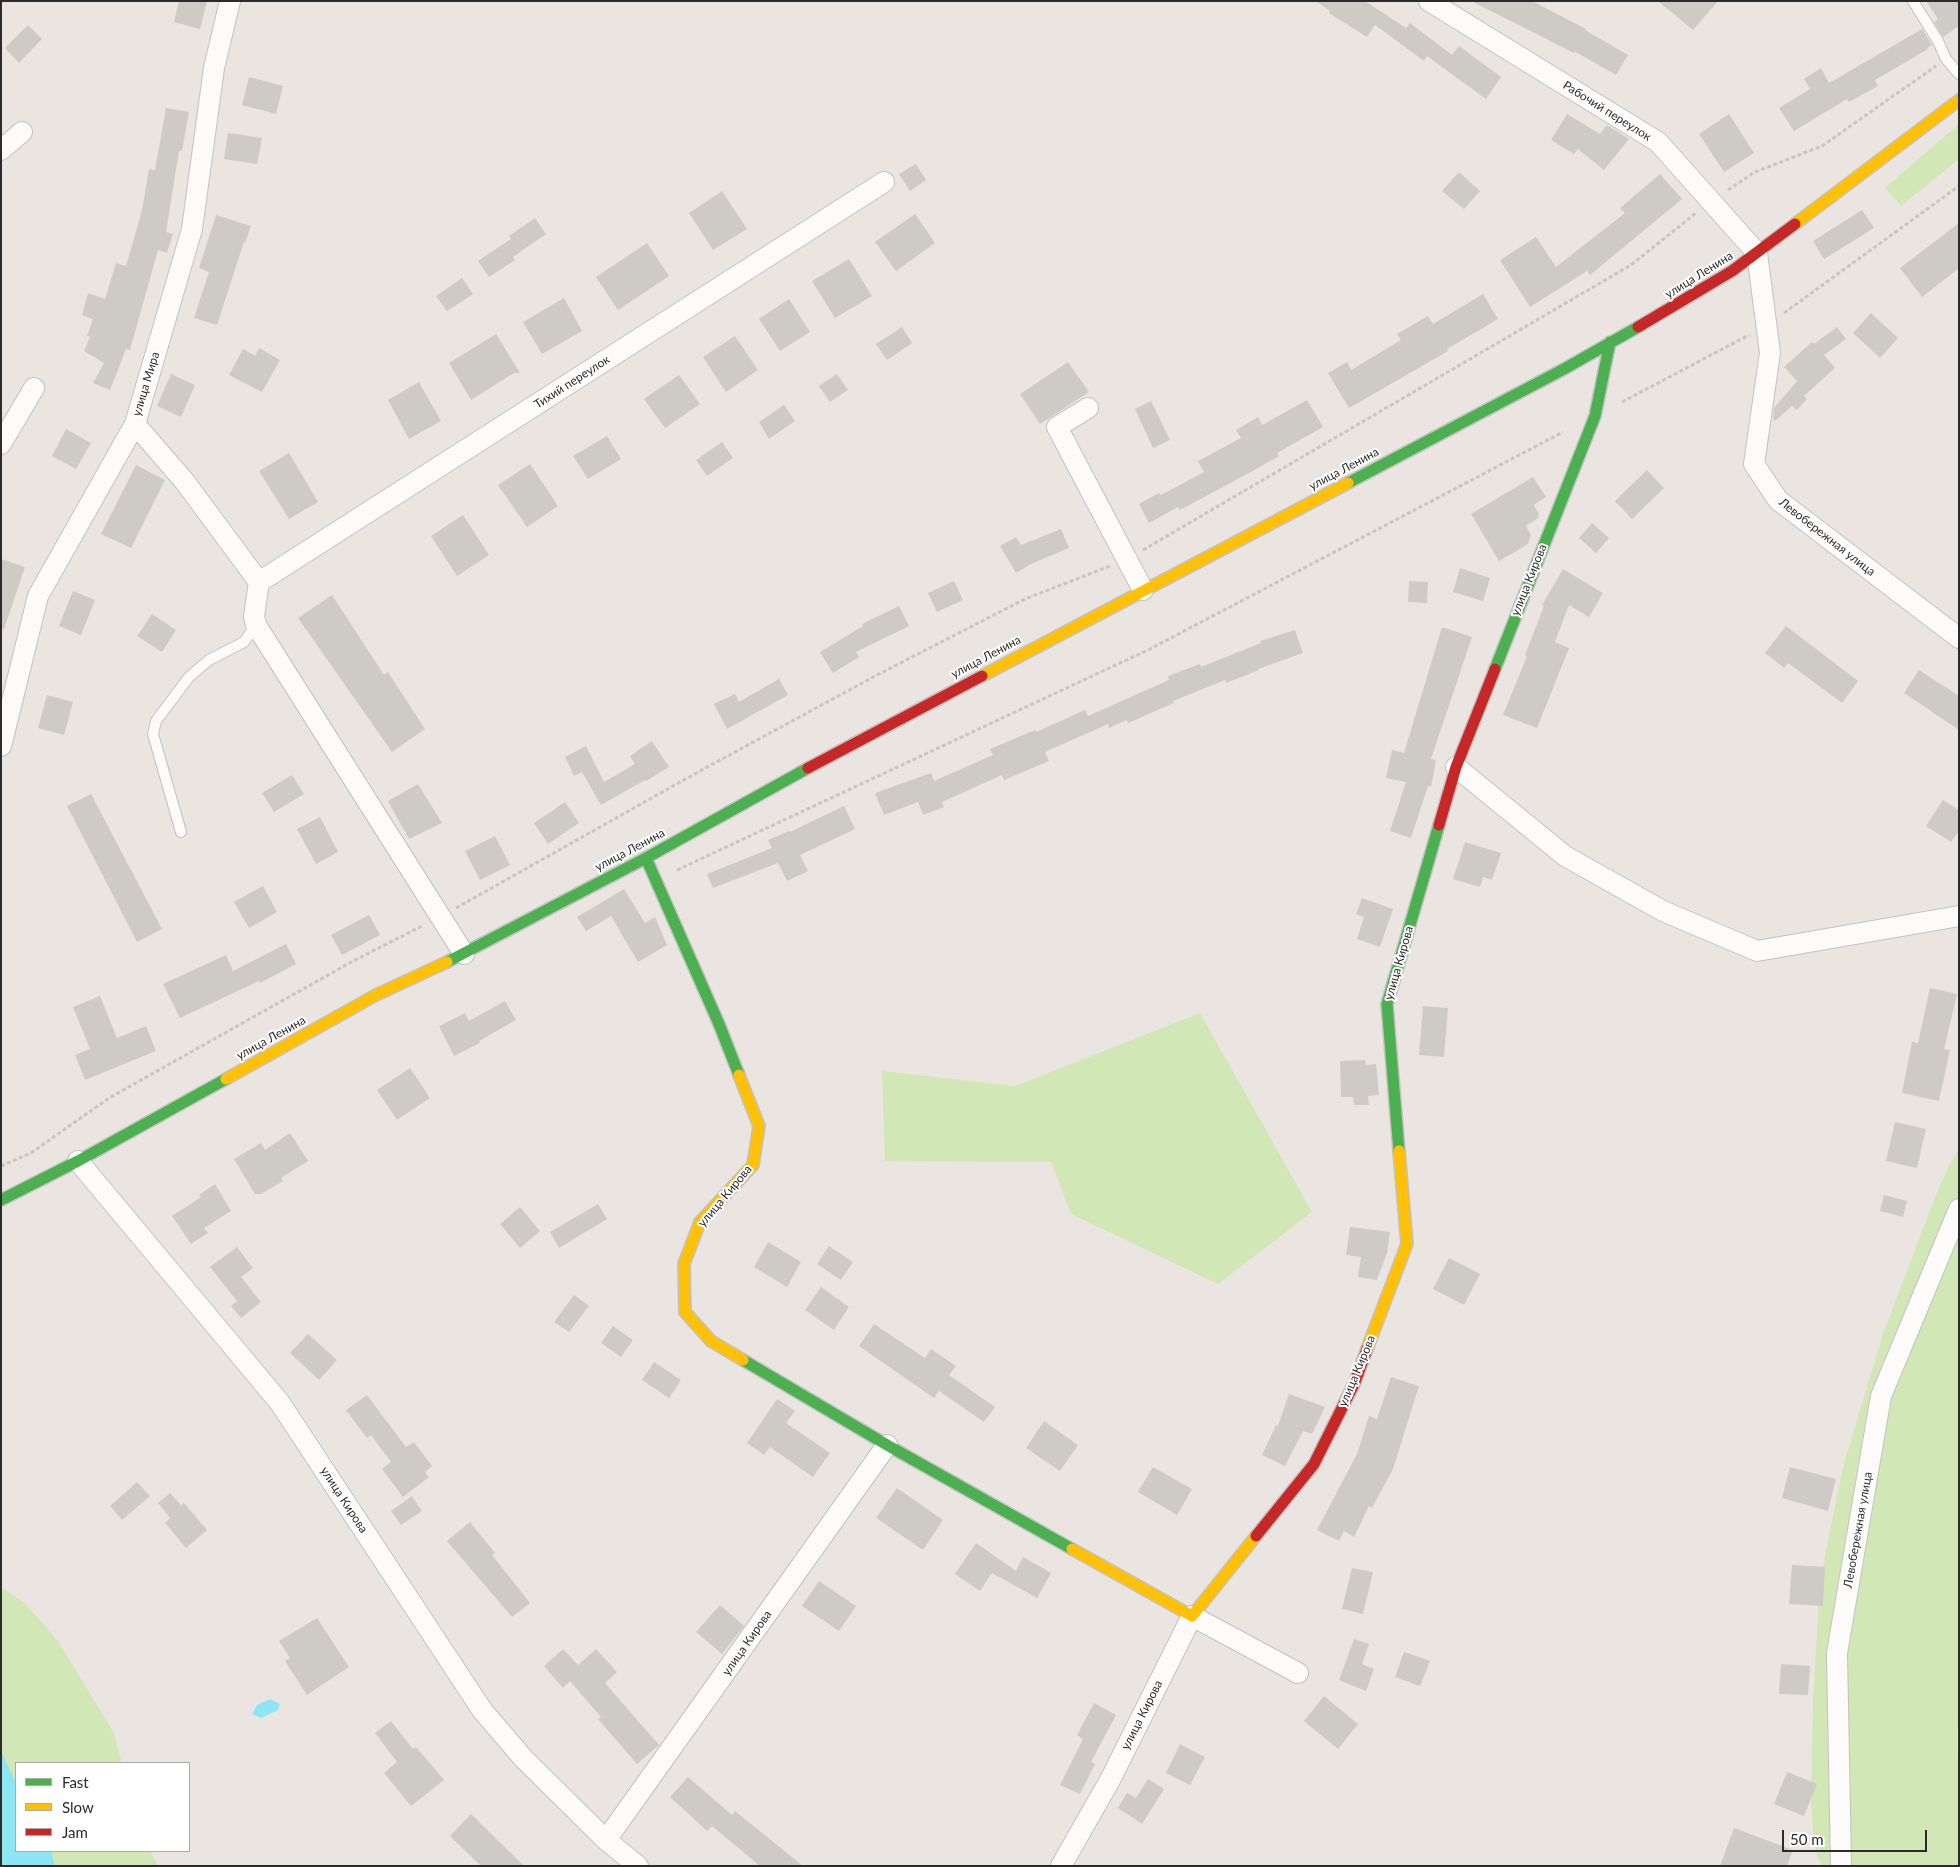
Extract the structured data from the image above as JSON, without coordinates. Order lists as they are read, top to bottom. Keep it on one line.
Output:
{"streets":{"street":["Рабочий переулок","улица Ленина","Тихий переулок","улица Мира","Левобережная улица","улица Кирова"]},"crossings":[["Рабочий переулок","улица Ленина"],["Рабочий переулок","Левобережная улица"],["улица Ленина","Левобережная улица"],["улица Ленина","улица Кирова"]],"legend":["Fast","Slow","Jam"],"scale_bar":"50 m"}
